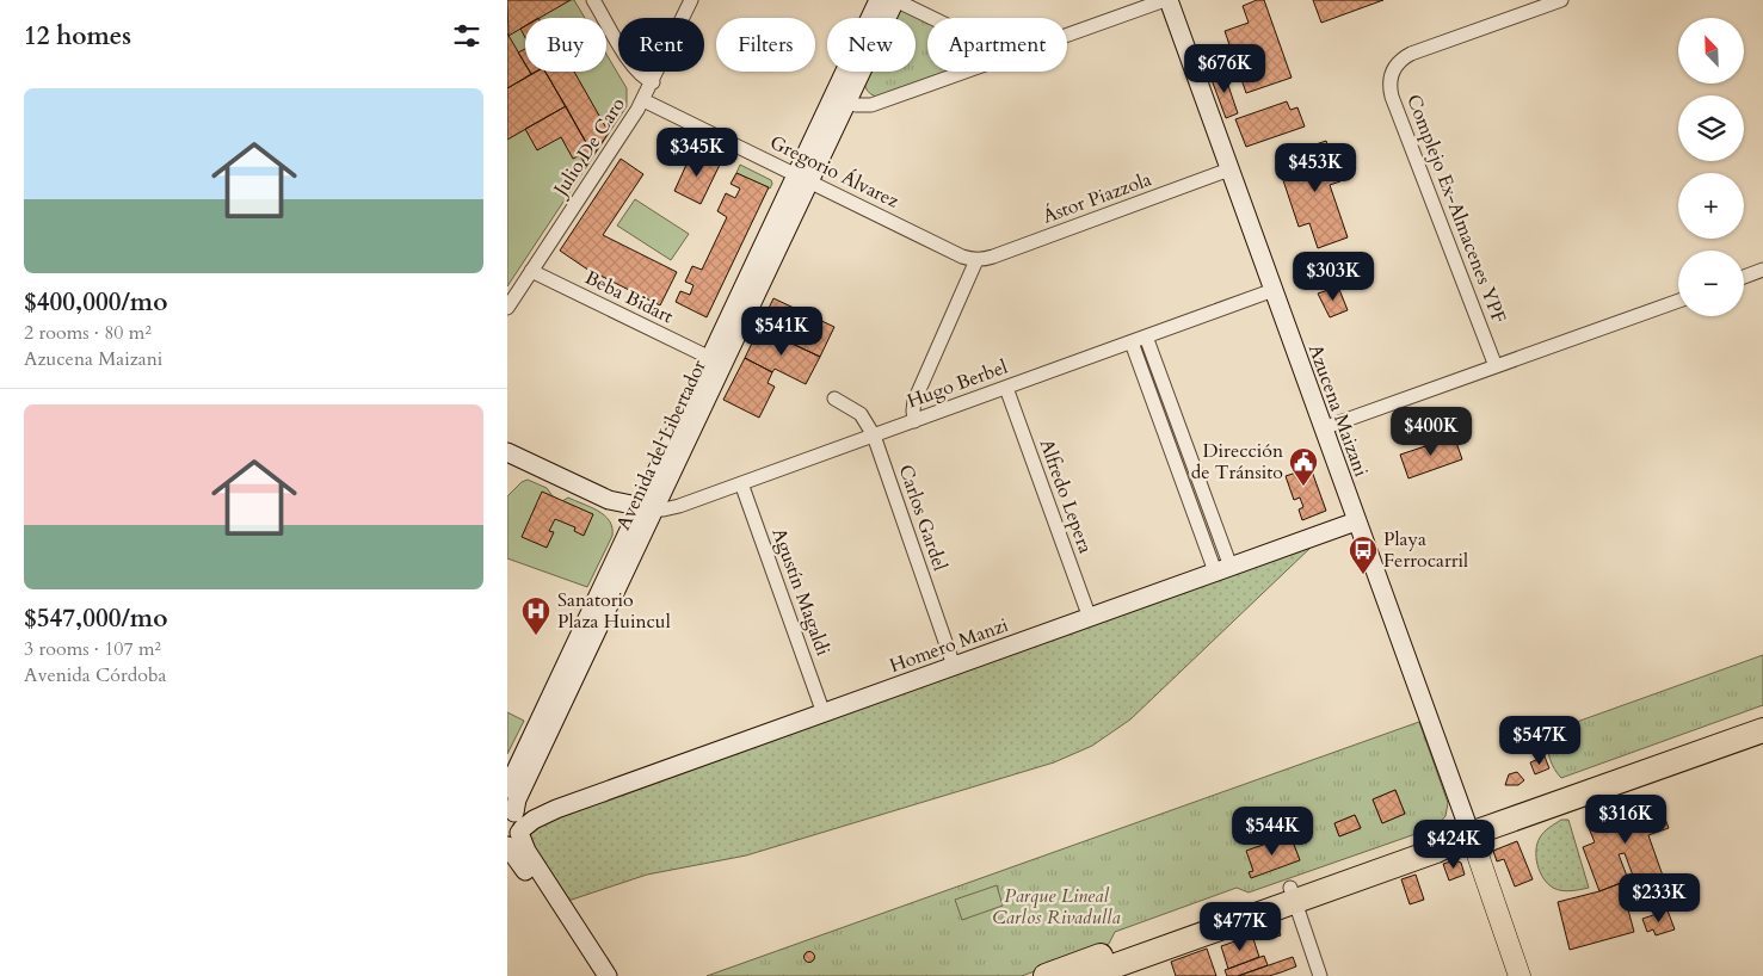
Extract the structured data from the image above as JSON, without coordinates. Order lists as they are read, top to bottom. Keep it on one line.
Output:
{"streets":{"main road":["Azucena Maizani","Avenida del Libertador","Homero Manzi"],"street":["Julio De Caro","Gregorio Álvarez","Ástor Piazzola","Complejo Ex-Almacenes YPF","Beba Bidart","Hugo Berbel","Alfredo Lepera","Carlos Gardel","Agustín Magaldi"]},"crossings":[["Julio De Caro","Gregorio Álvarez"],["Julio De Caro","Beba Bidart"],["Gregorio Álvarez","Ástor Piazzola"],["Gregorio Álvarez","Avenida del Libertador"],["Ástor Piazzola","Azucena Maizani"],["Beba Bidart","Avenida del Libertador"],["Hugo Berbel","Azucena Maizani"],["Hugo Berbel","Avenida del Libertador"],["Hugo Berbel","Alfredo Lepera"],["Hugo Berbel","Carlos Gardel"],["Hugo Berbel","Agustín Magaldi"],["Azucena Maizani","Homero Manzi"],["Avenida del Libertador","Homero Manzi"],["Alfredo Lepera","Homero Manzi"],["Carlos Gardel","Homero Manzi"],["Agustín Magaldi","Homero Manzi"]],"parks":["Parque Lineal Carlos Rivadulla"],"places":{"public building":["Dirección de Tránsito"],"bus stop":["Playa Ferrocarril"],"hospital":["Sanatorio Plaza Huincul"]},"north":"top left","page":{"heading":"12 homes","map_buttons":["+","−"],"chip":["Buy","Rent","Filters","New","Apartment"],"price":["$676K","$345K","$453K","$303K","$541K","$400K","$547K","$316K","$544K","$424K","$233K","$477K"],"list":[{"name":"$400,000/mo","note":"2 rooms · 80 m² · Azucena Maizani"},{"name":"$547,000/mo","note":"3 rooms · 107 m² · Avenida Córdoba"}]}}
